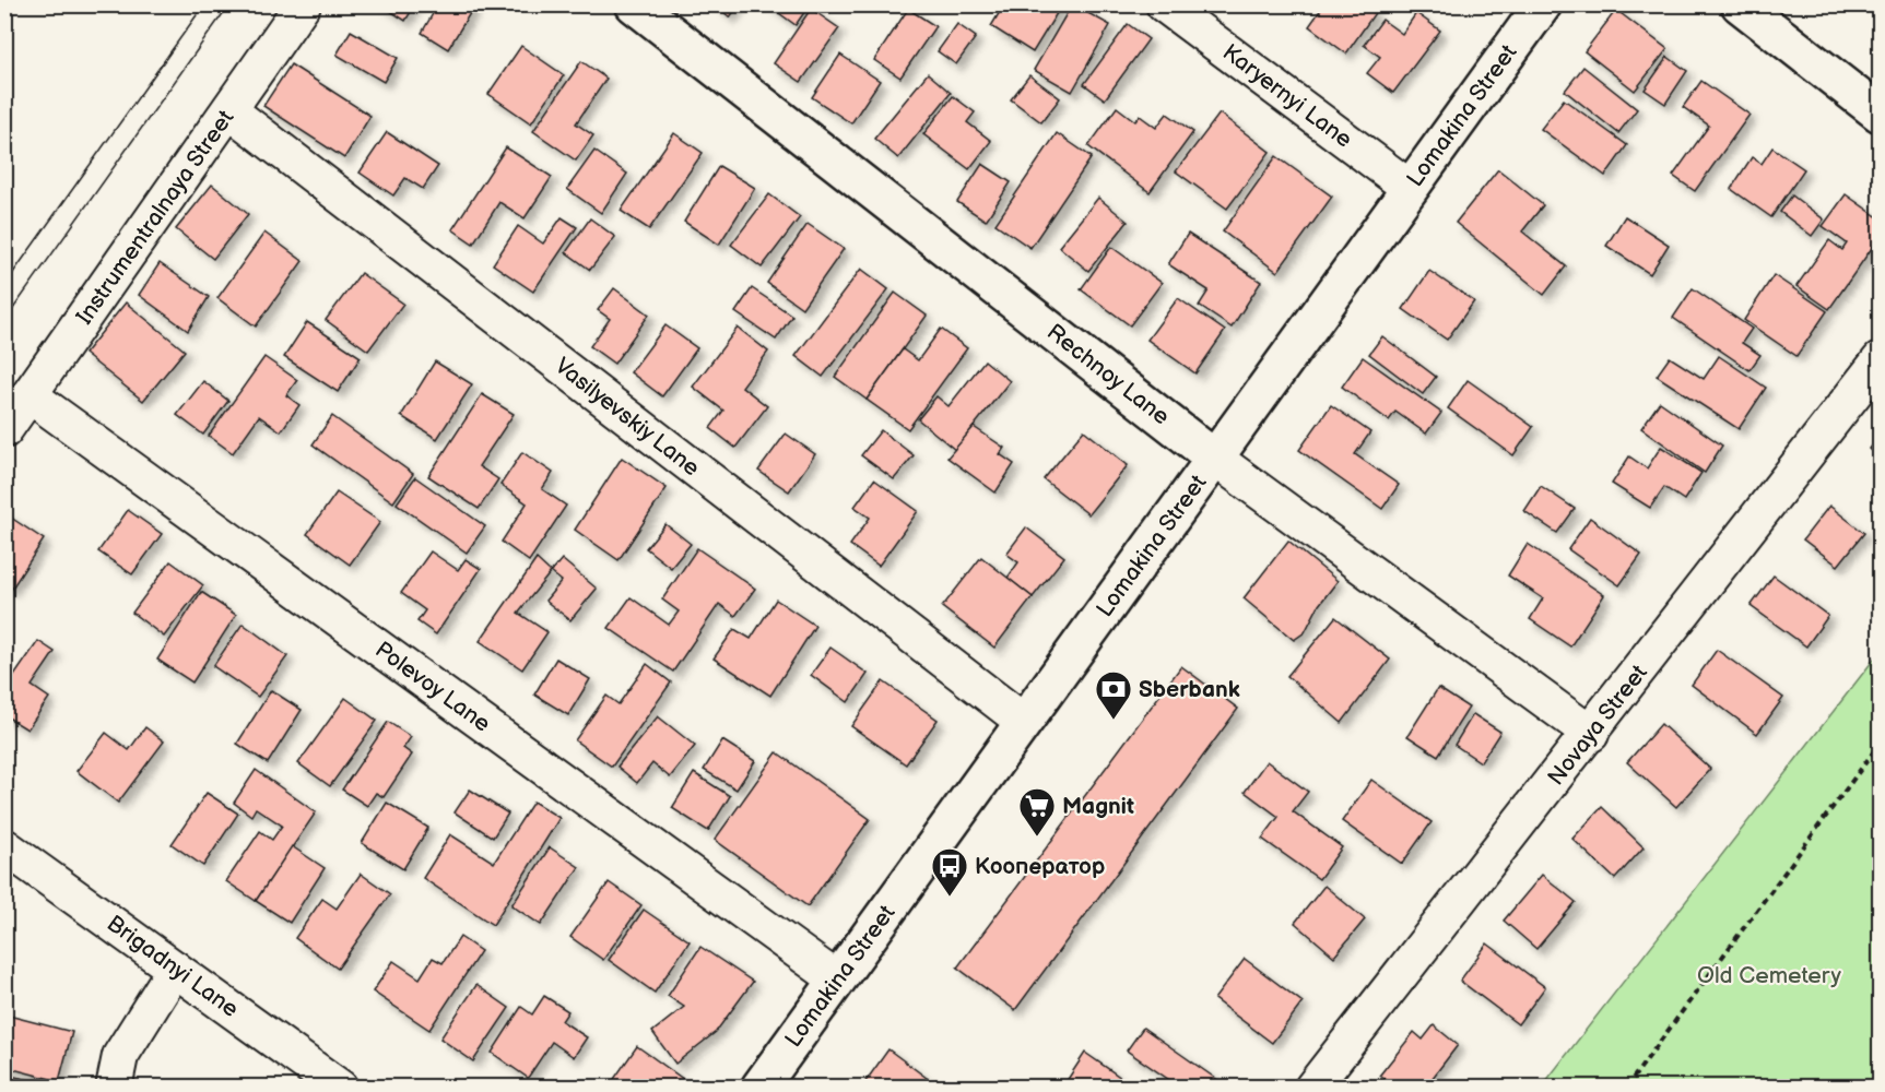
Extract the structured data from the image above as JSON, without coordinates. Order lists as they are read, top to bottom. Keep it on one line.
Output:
{"streets":{"main road":["Lomakina Street","Rechnoy Lane"],"street":["Karyernyi Lane","Instrumentralnaya Street","Vasilyevskiy Lane","Polevoy Lane","Novaya Street","Brigadnyi Lane"]},"crossings":[["Karyernyi Lane","Lomakina Street"],["Lomakina Street","Rechnoy Lane"],["Lomakina Street","Vasilyevskiy Lane"],["Lomakina Street","Polevoy Lane"],["Instrumentralnaya Street","Vasilyevskiy Lane"],["Instrumentralnaya Street","Polevoy Lane"],["Rechnoy Lane","Novaya Street"]],"parks":["Old Cemetery"],"places":{"bank":["Sberbank"],"supermarket":["Magnit"],"bus stop":["Кооператор"]}}
